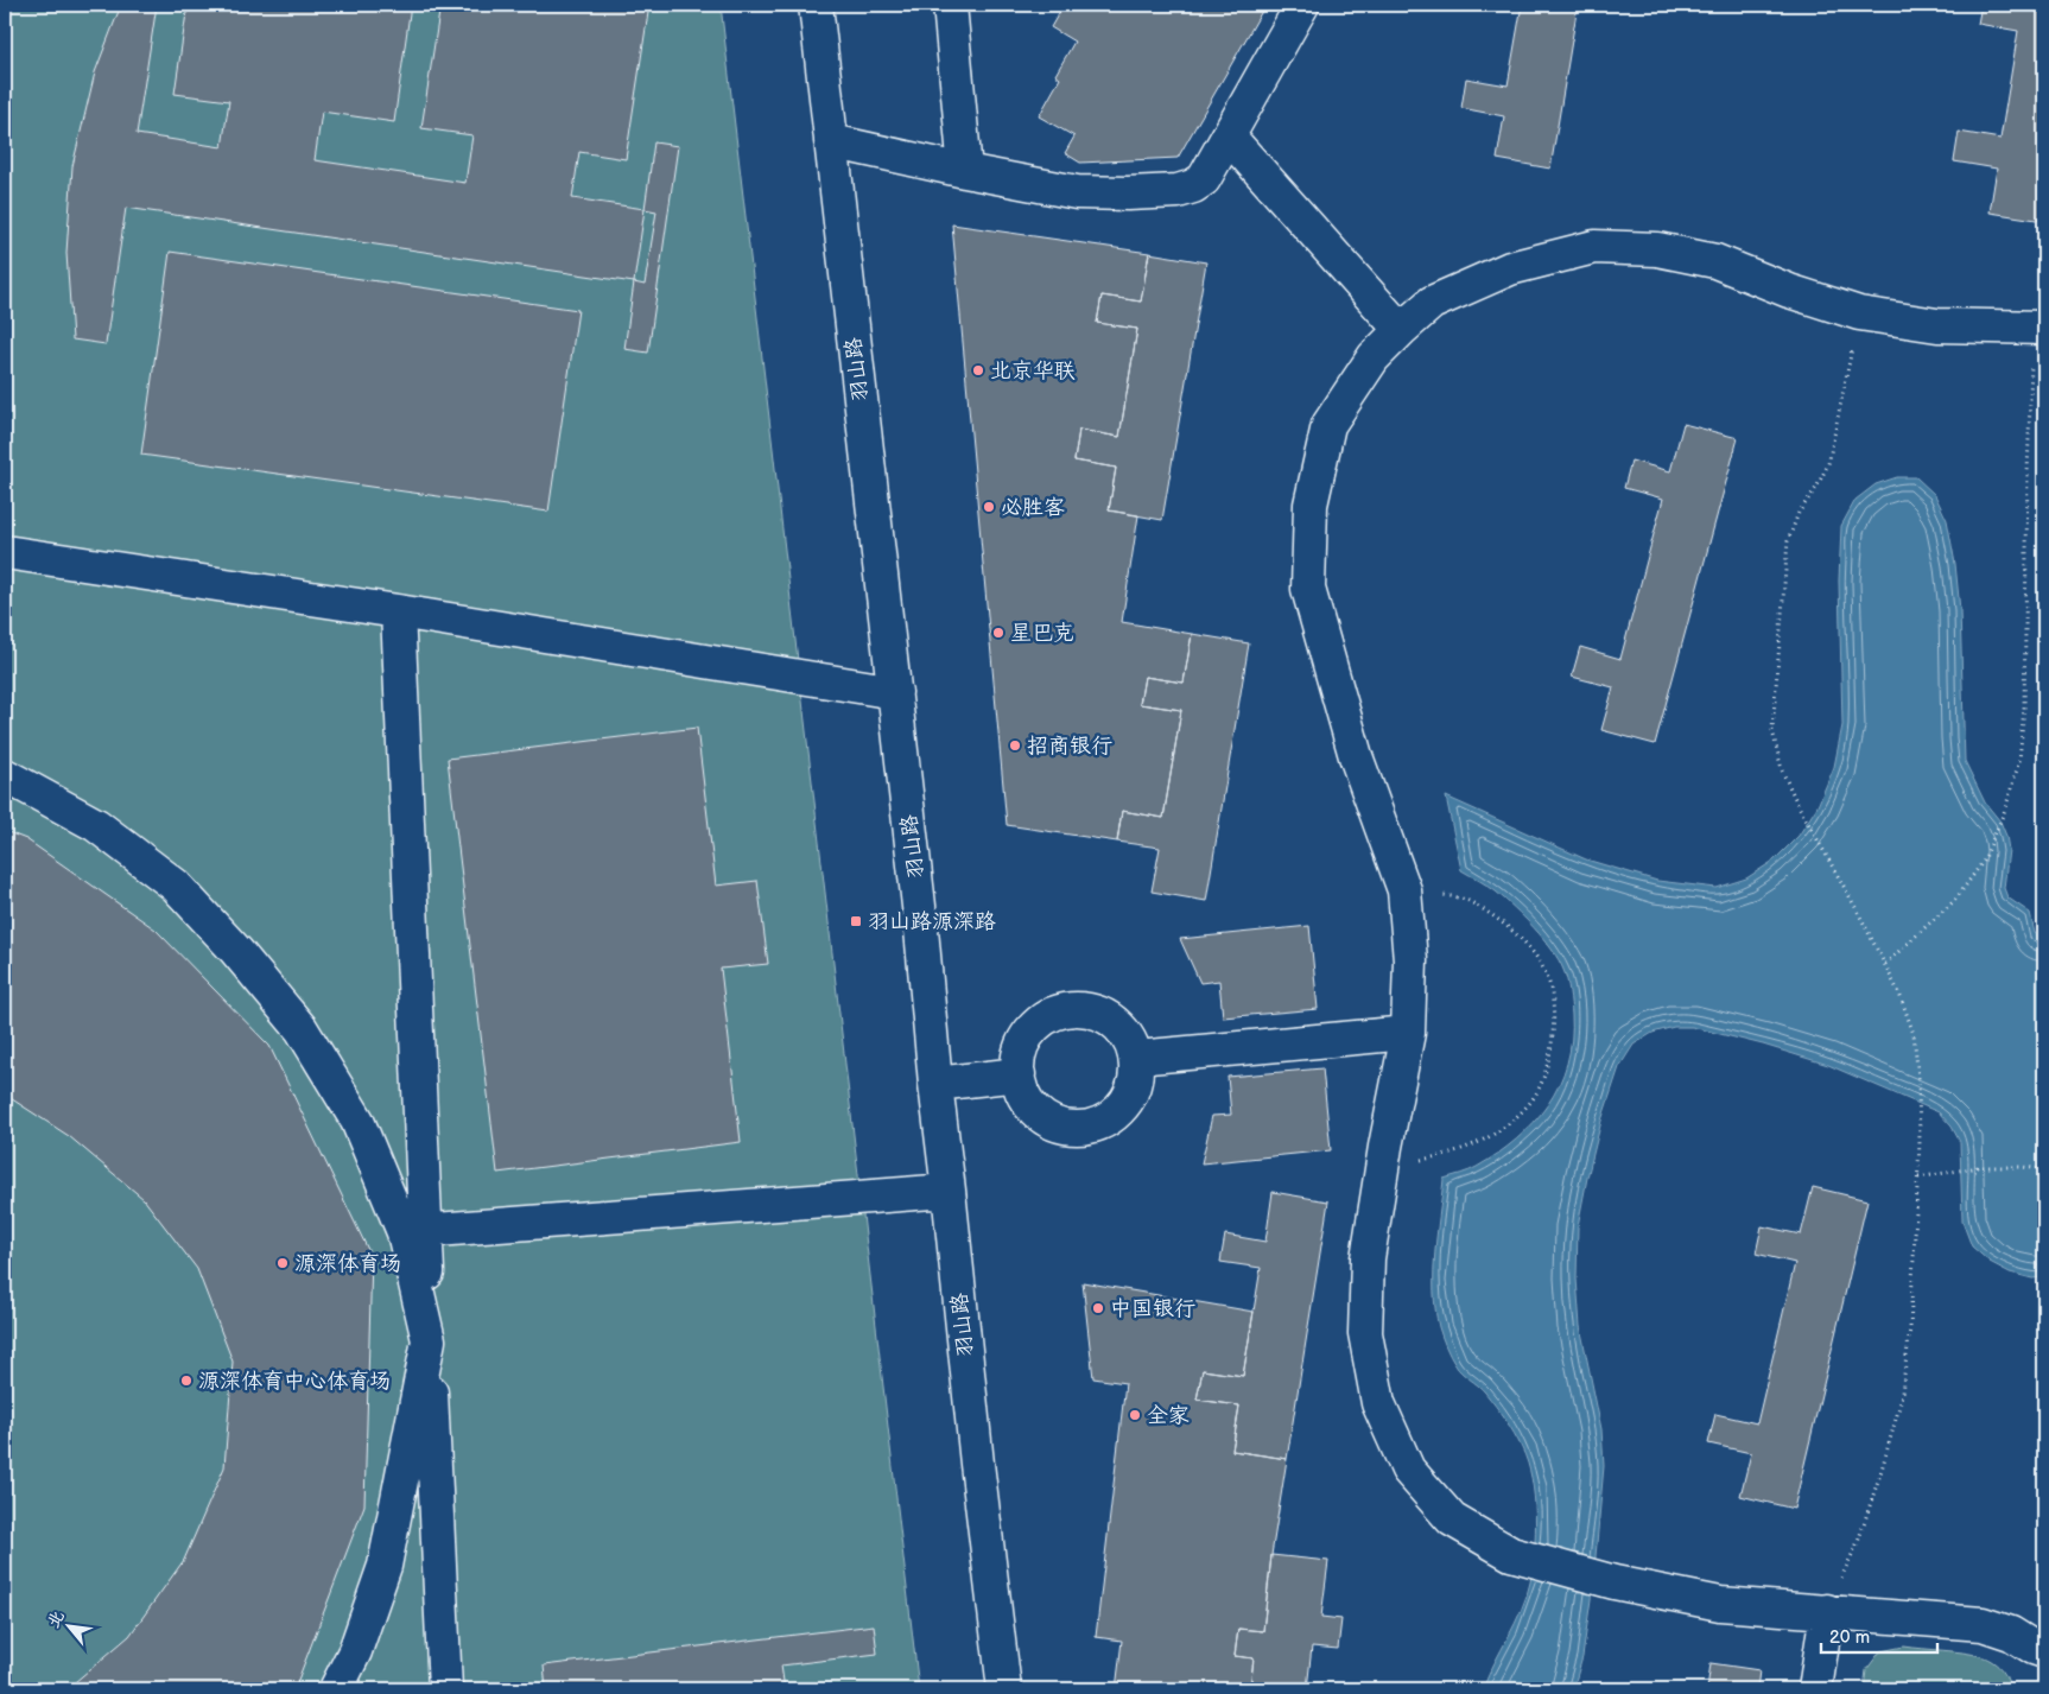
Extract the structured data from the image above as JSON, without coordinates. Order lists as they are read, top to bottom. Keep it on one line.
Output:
{"streets":{"street":["羽山路"]},"places":{"other":["北京华联","必胜客","星巴克","招商银行","源深体育场","中国银行","源深体育中心体育场","全家"],"transit":["羽山路源深路"]},"scale_bar":"20 m","north":"top left"}
